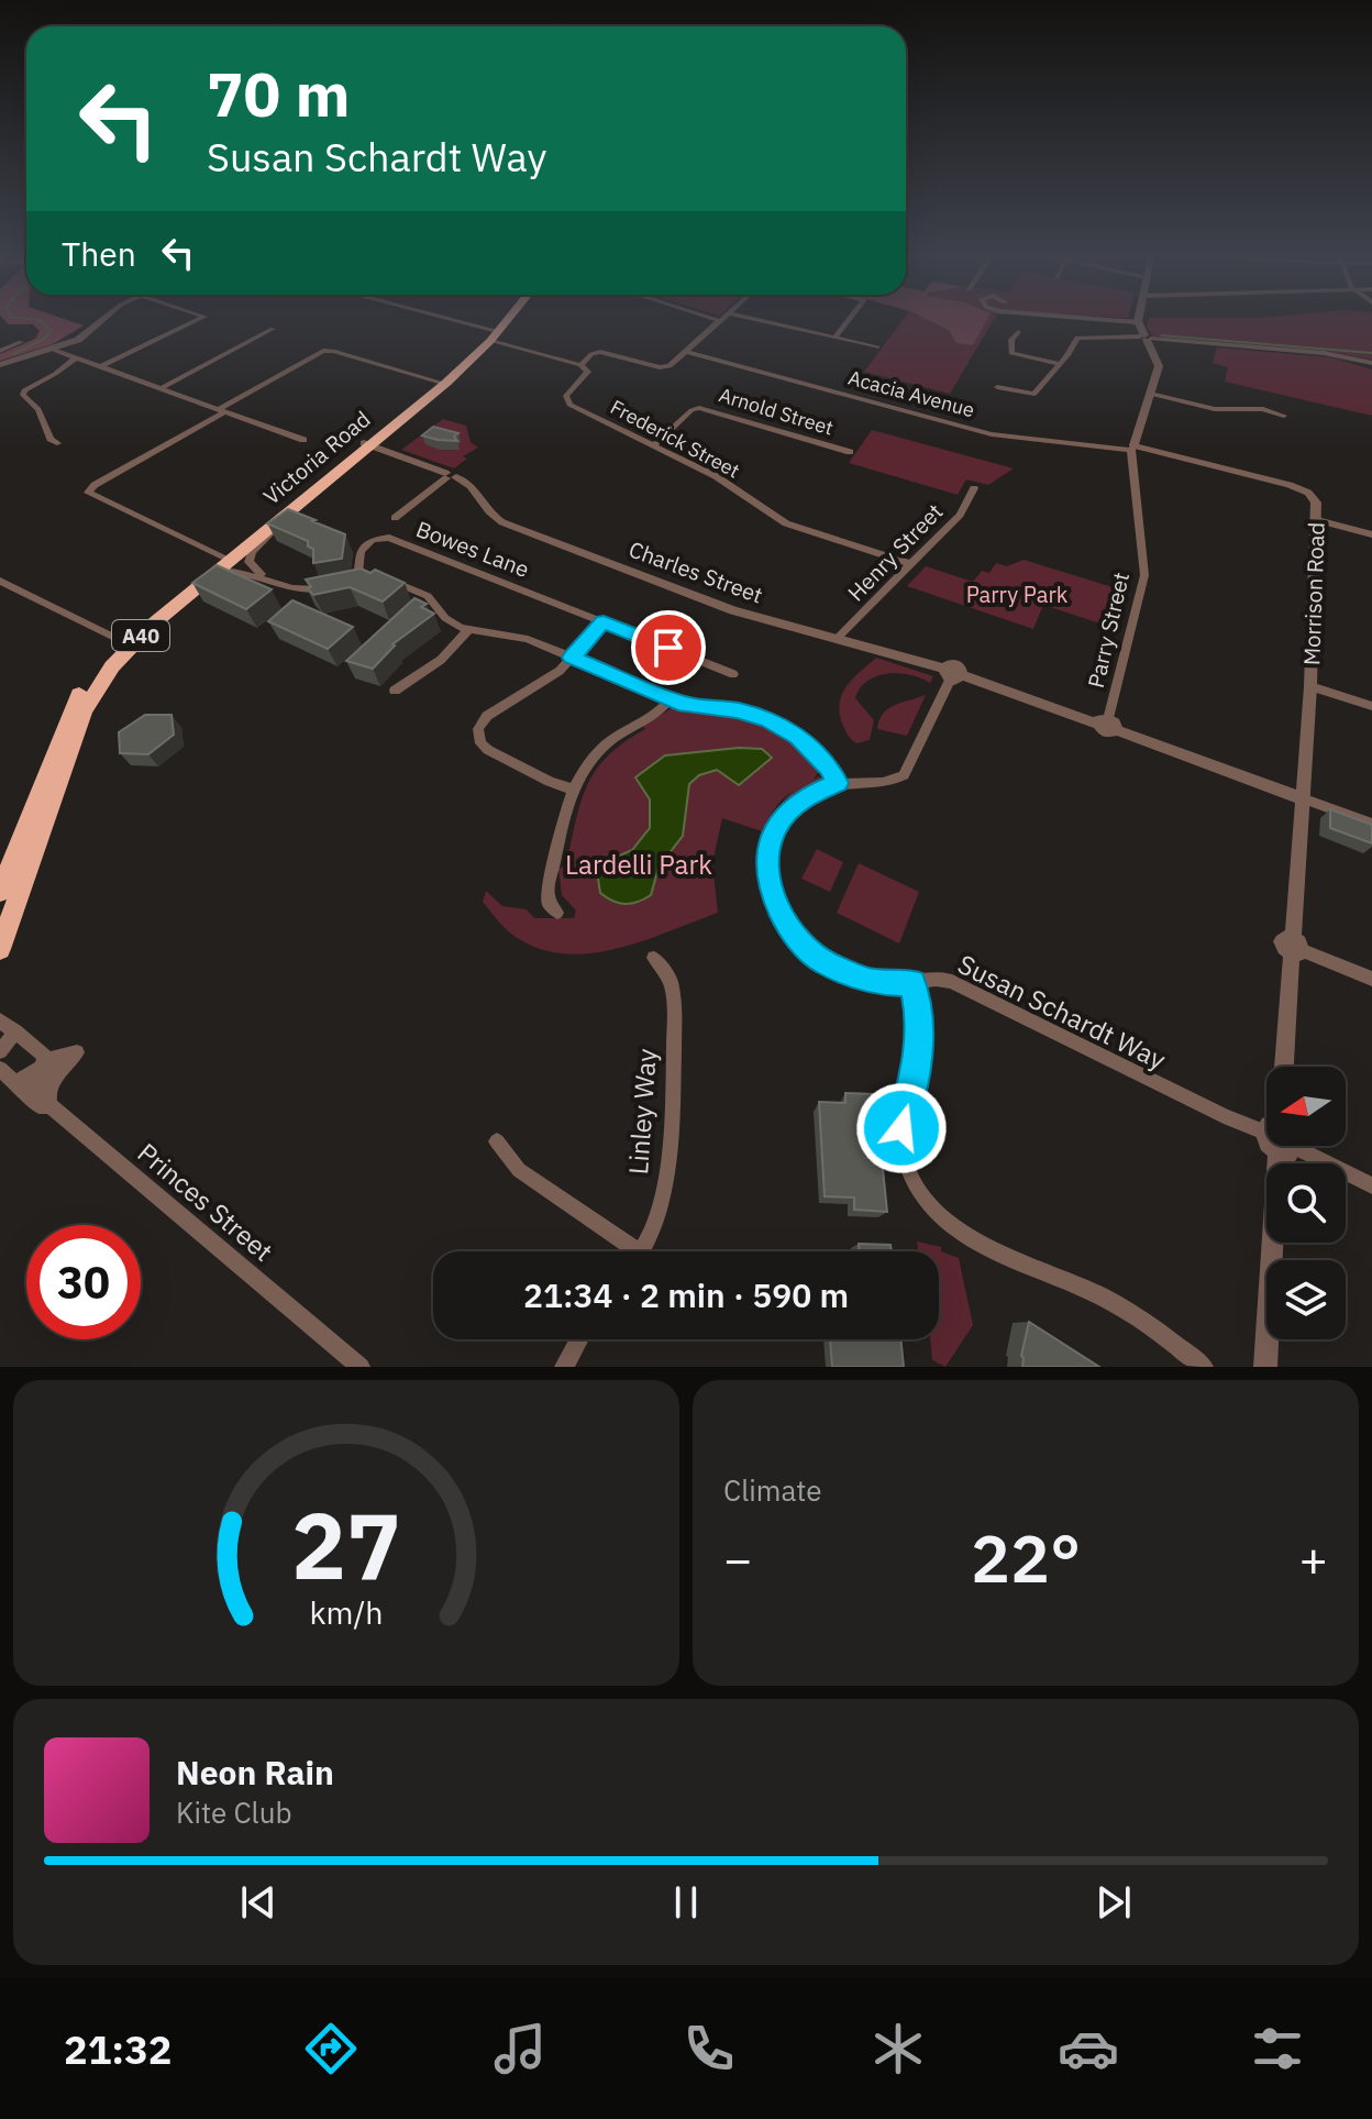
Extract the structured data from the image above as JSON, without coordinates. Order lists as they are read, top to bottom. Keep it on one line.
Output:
{"streets":{"highway":["Victoria Road","A40"],"street":["Acacia Avenue","Arnold Street","Frederick Street","Bowes Lane","Henry Street","Charles Street","Morrison Road","Parry Street","Susan Schardt Way","Linley Way","Princes Street"]},"crossings":[["Acacia Avenue","Morrison Road"],["Acacia Avenue","Parry Street"],["Arnold Street","Frederick Street"],["Frederick Street","Henry Street"],["Victoria Road","Charles Street"],["Henry Street","Charles Street"],["Charles Street","Morrison Road"],["Charles Street","Parry Street"],["Charles Street","Susan Schardt Way"],["Morrison Road","Parry Street"]],"parks":["Parry Park","Lardelli Park"],"north":"left","page":{"turn":["70 m","Susan Schardt Way"],"then":"Then","limit":"30","trip":"21:34 · 2 min · 590 m","tile":"Climate","heat":["−","22°","+"],"song":["Neon Rain","Kite Club"],"tabs":"21:32","gauge":["27","km/h"]}}
